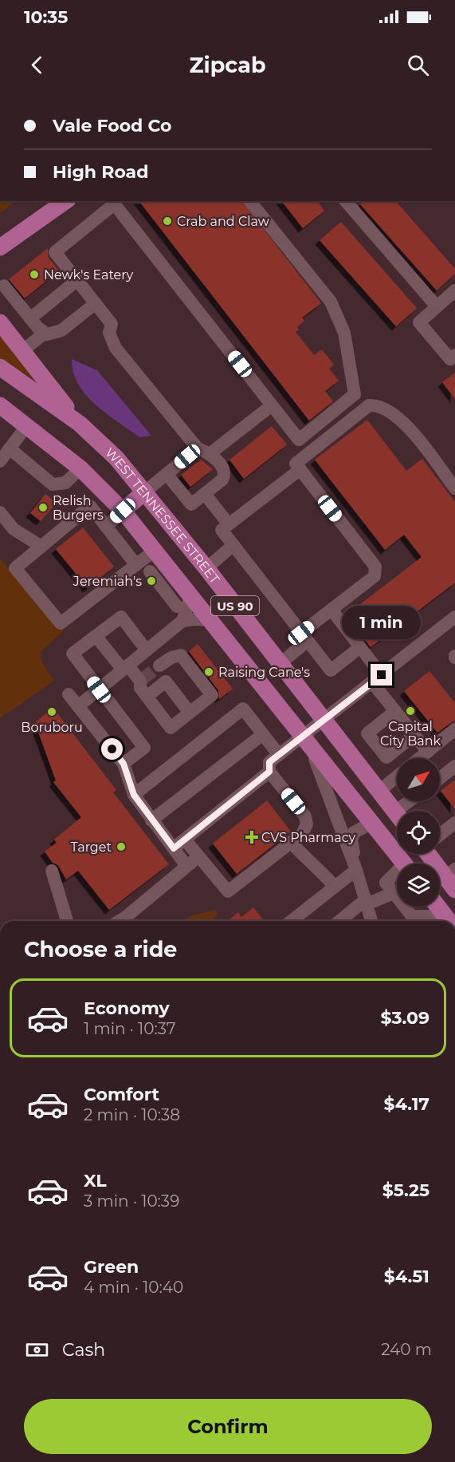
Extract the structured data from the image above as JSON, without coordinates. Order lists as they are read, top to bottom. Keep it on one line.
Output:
{"streets":{"main road":["WEST TENNESSEE STREET","US 90"]},"places":{"other":["Crab and Claw","Newk's Eatery","Relish Burgers","Jeremiah's","Raising Cane's","Capital City Bank","Boruboru","Target"],"health":["CVS Pharmacy"]},"north":"top right","page":{"status":"10:35","header":"Zipcab","banner":["Vale Food Co","High Road"],"bubble":"1 min","heading":"Choose a ride","list":[{"name":"Economy","note":"1 min · 10:37","value":"$3.09"},{"name":"Comfort","note":"2 min · 10:38","value":"$4.17"},{"name":"XL","note":"3 min · 10:39","value":"$5.25"},{"name":"Green","note":"4 min · 10:40","value":"$4.51"}],"pay":["Cash","240 m"],"buttons":"Confirm"}}
